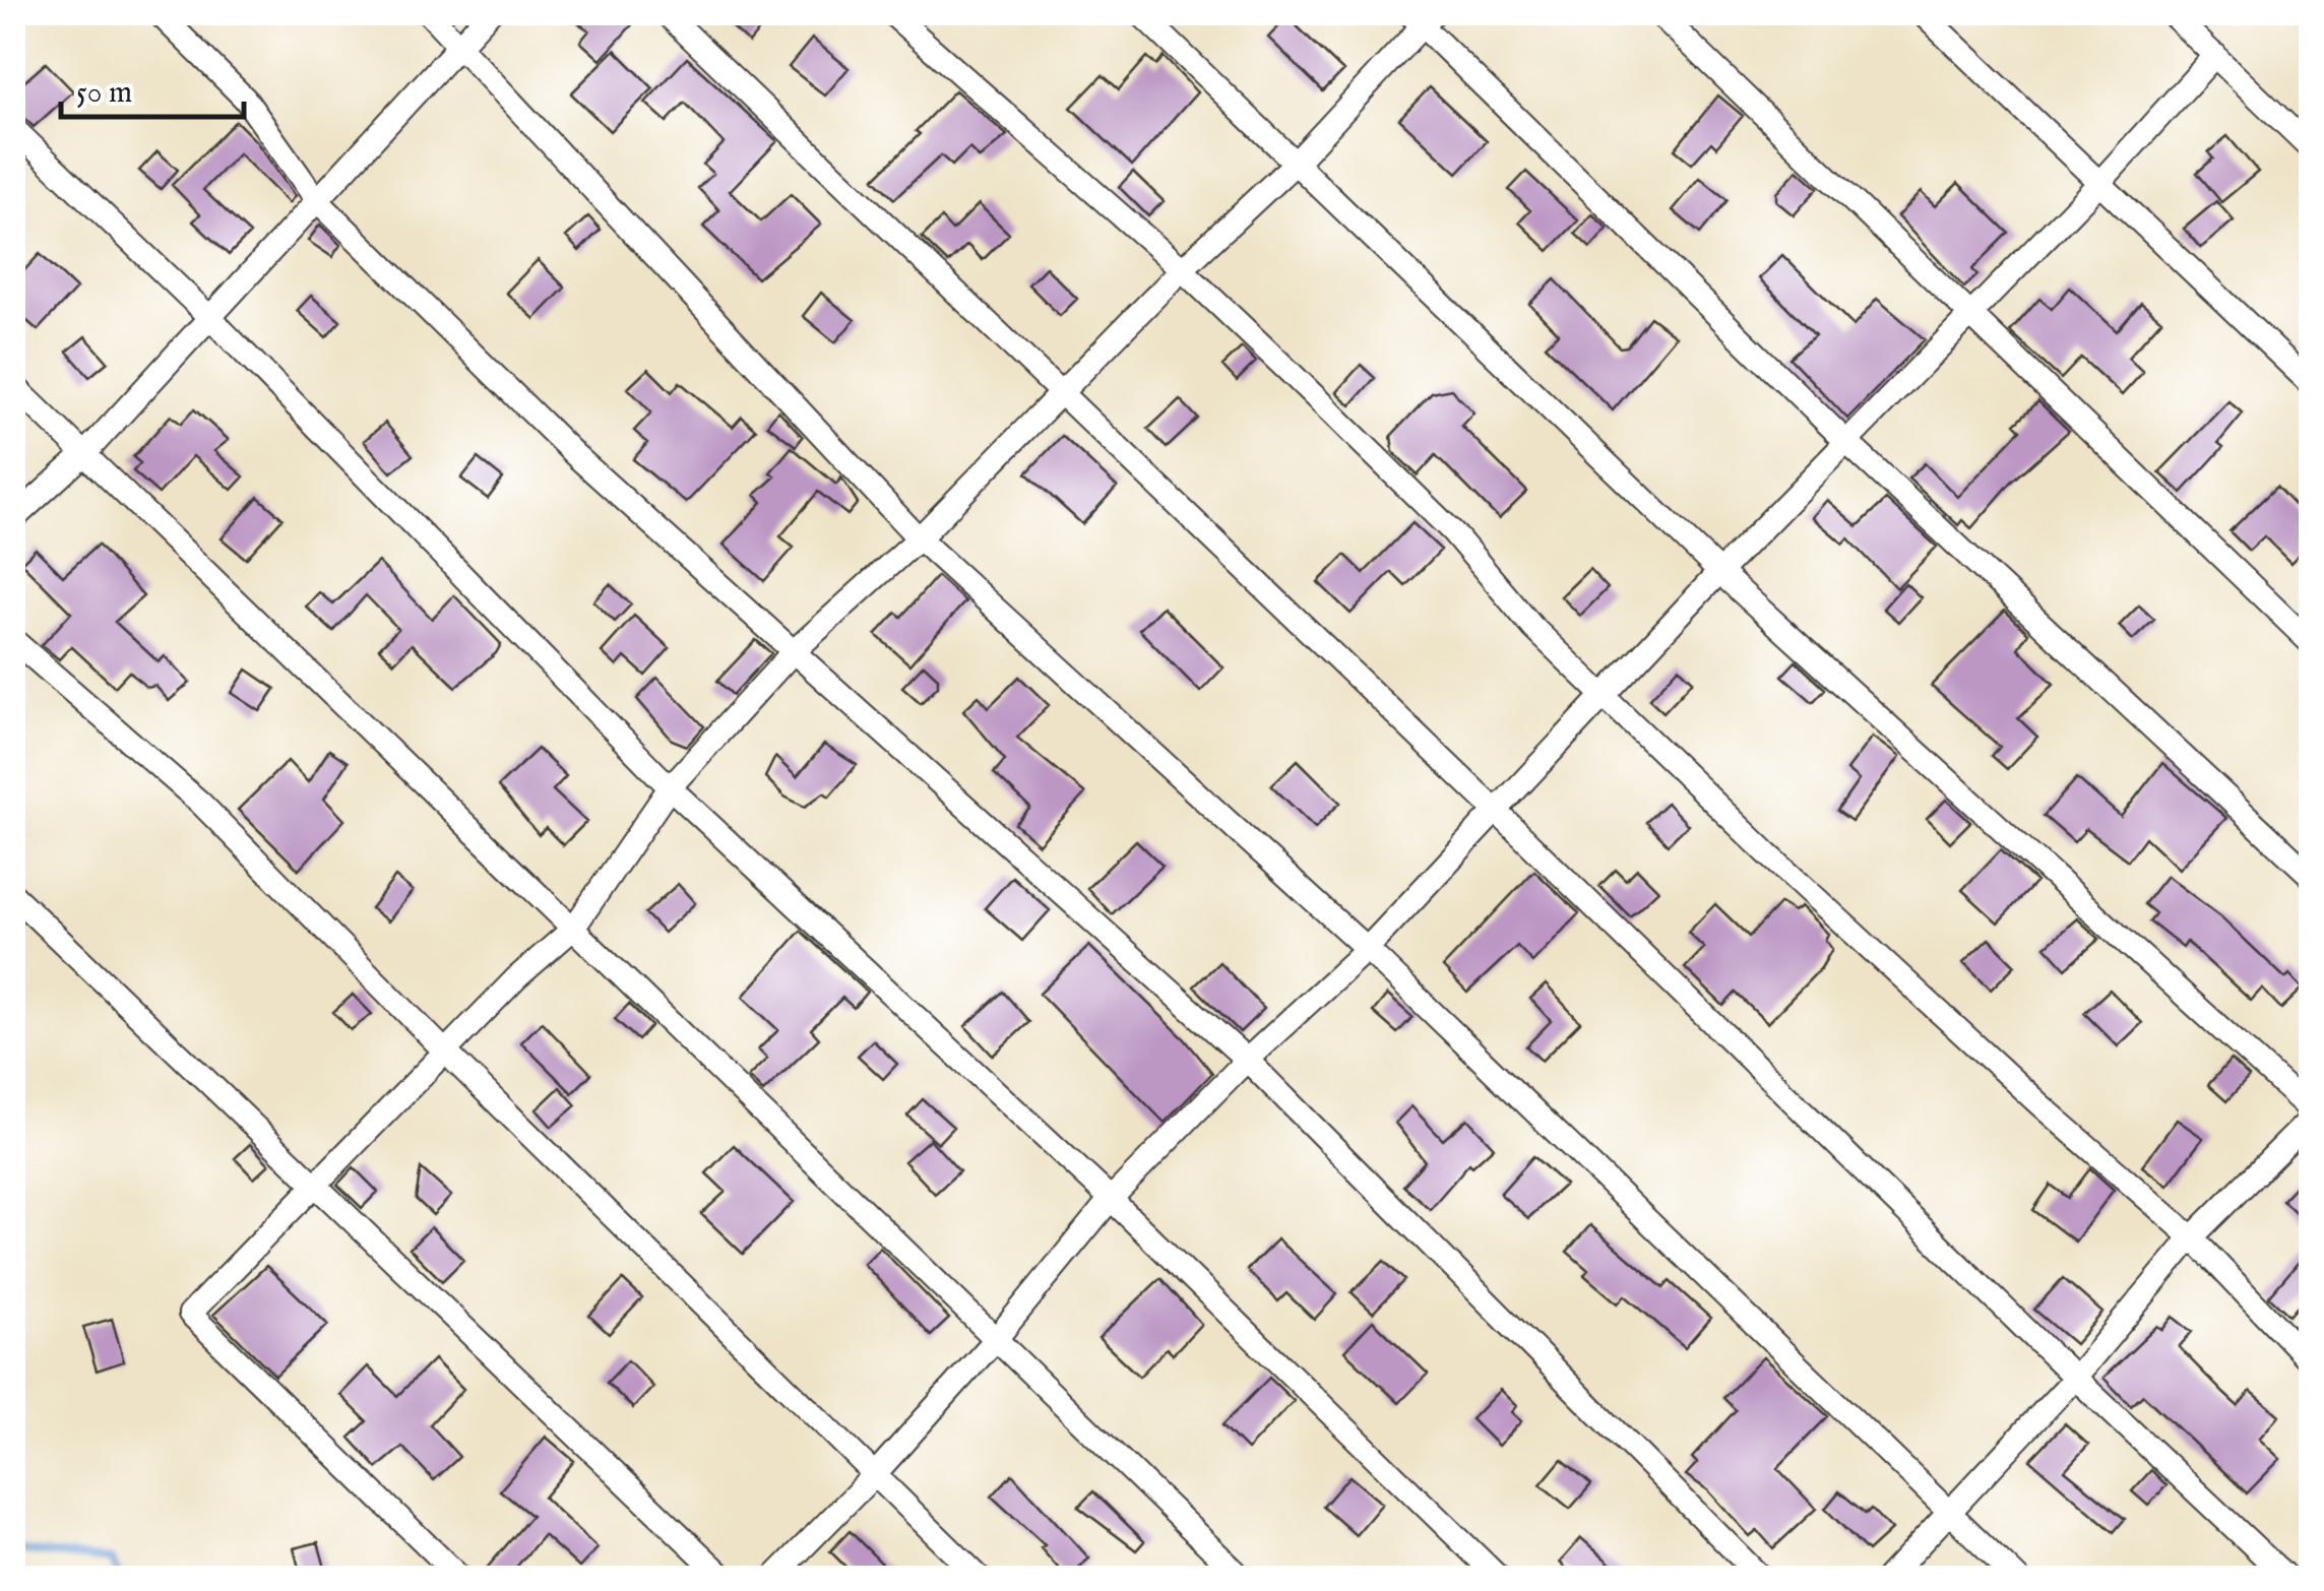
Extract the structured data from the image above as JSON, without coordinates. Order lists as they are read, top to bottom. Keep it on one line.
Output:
{"scale_bar":"50 m"}
